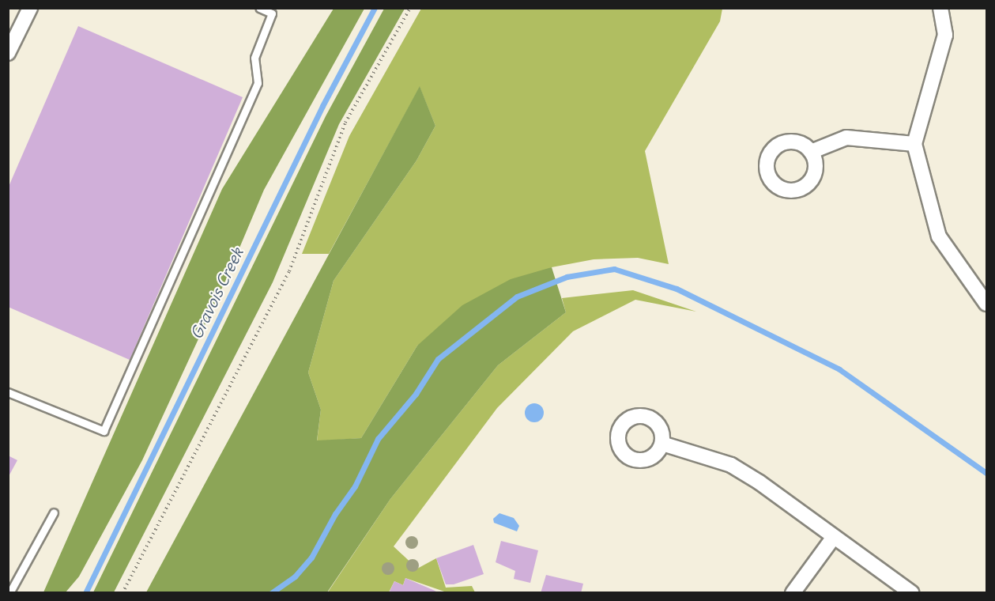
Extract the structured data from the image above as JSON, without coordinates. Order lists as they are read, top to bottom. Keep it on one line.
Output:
{"water":["Gravois Creek"]}
